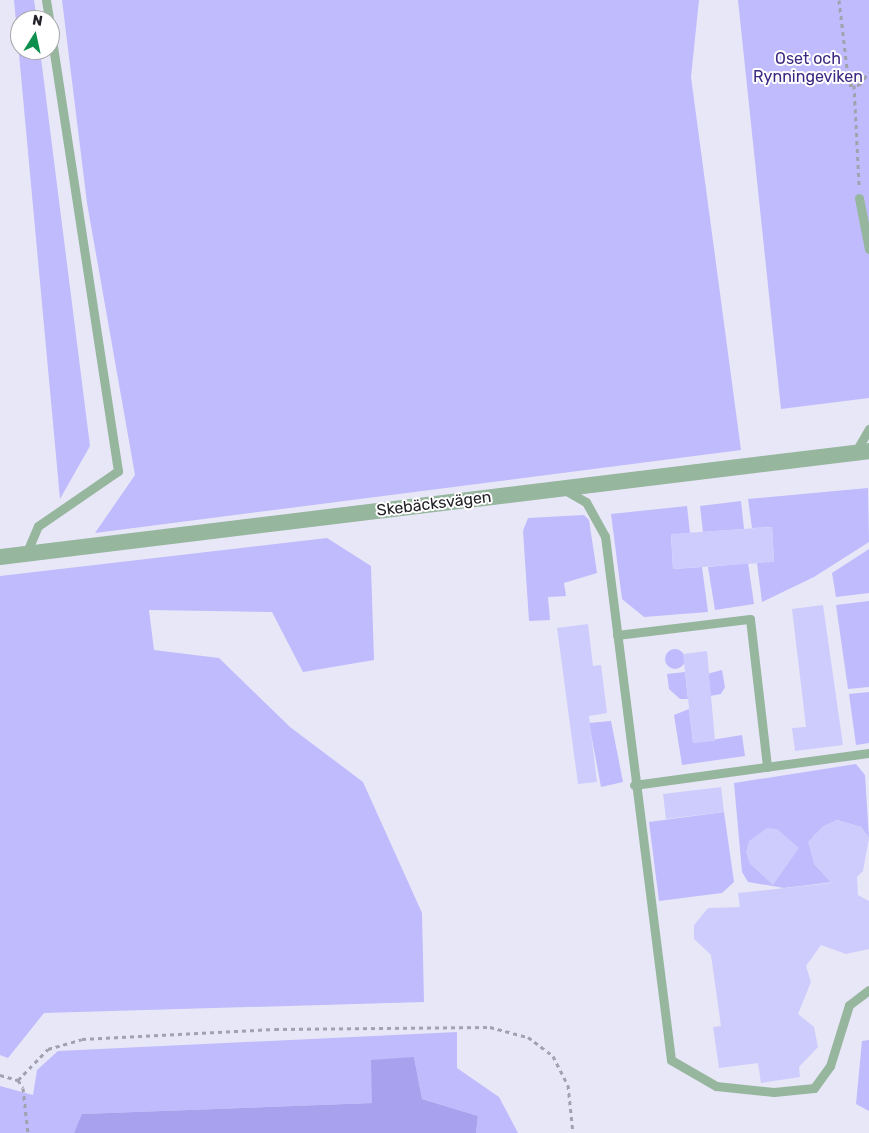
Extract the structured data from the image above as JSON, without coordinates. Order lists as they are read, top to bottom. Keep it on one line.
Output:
{"streets":{"street":["Skebäcksvägen"]},"parks":["Oset och Rynningeviken"],"north":"top"}
